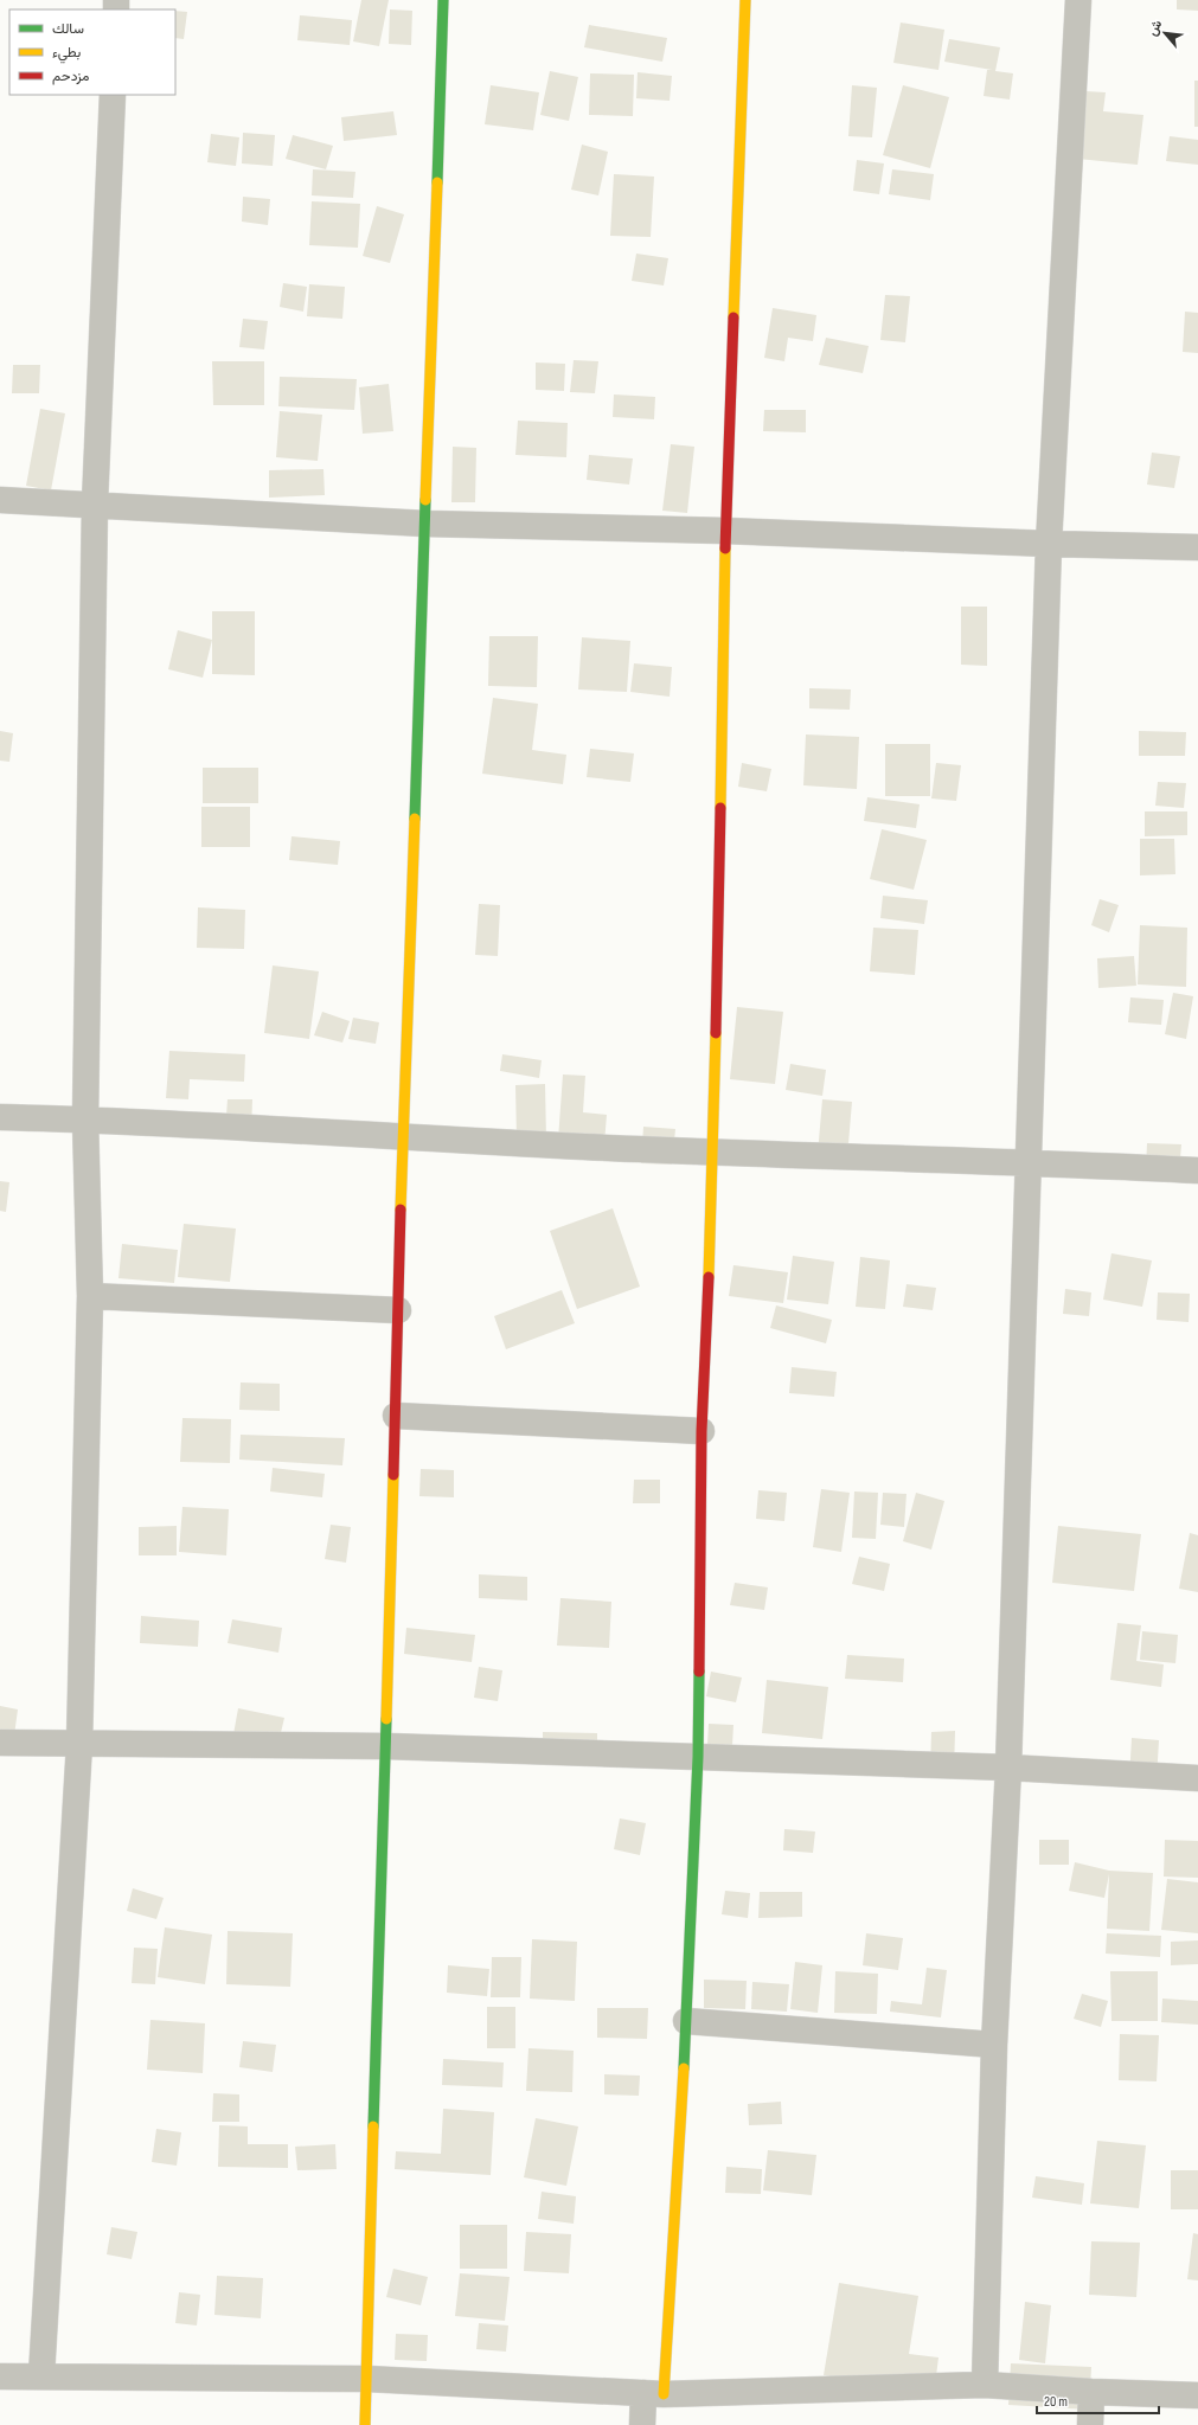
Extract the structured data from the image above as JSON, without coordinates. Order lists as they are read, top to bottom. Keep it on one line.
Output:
{"legend":["سالك","بطيء","مزدحم"],"scale_bar":"20 m","north":"top left"}
